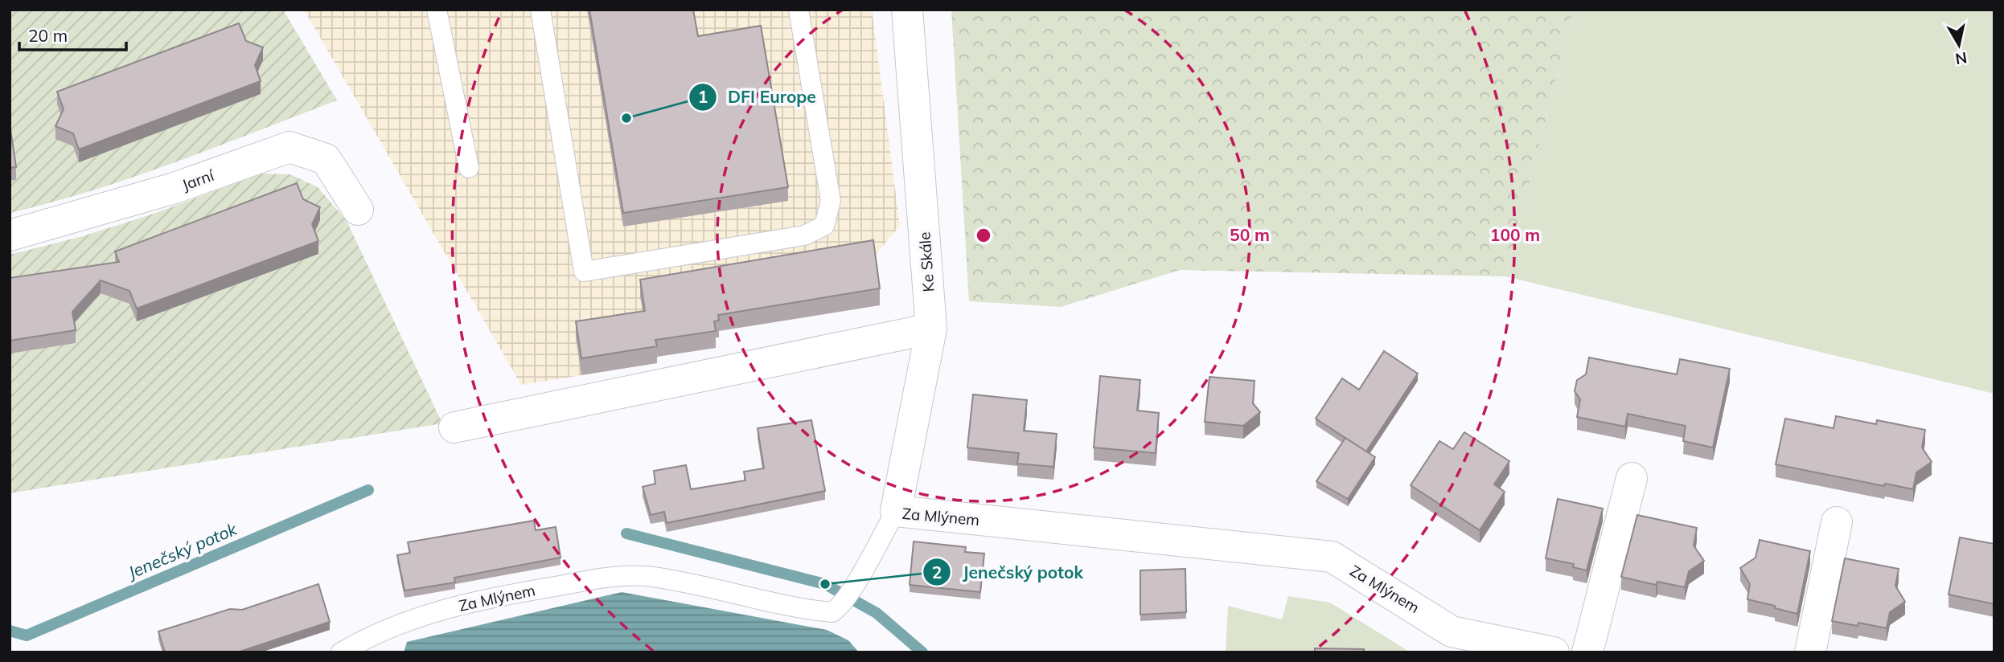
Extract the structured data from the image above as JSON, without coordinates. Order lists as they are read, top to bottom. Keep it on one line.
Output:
{"streets":{"street":["Jarní","Ke Skále","Za Mlýnem"]},"crossings":[["Ke Skále","Za Mlýnem"]],"water":["Jenečský potok"],"places":["DFI Europe","Jenečský potok"],"scale_bar":"20 m","north":"bottom","rings":["50 m","100 m"]}
